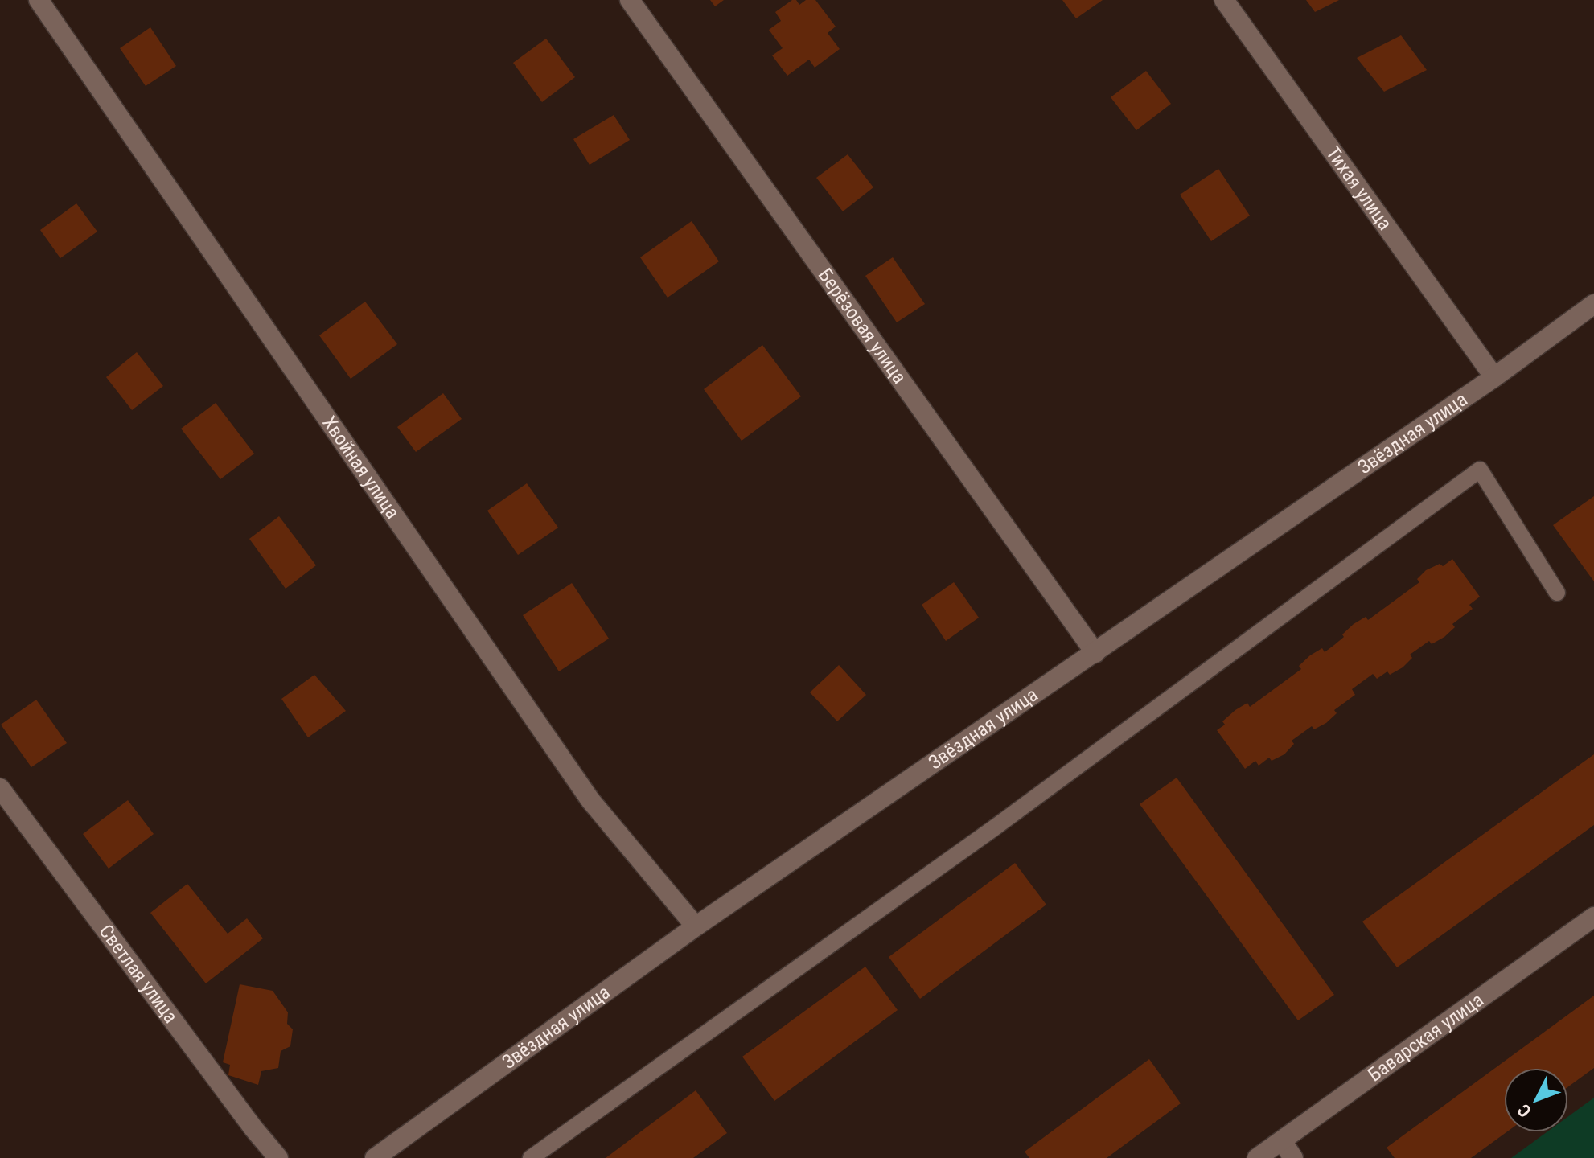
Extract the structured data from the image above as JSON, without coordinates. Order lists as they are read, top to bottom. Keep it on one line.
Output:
{"streets":{"street":["Тихая улица","Берёзовая улица","Звёздная улица","Хвойная улица","Светлая улица","Баварская улица"]},"crossings":[["Тихая улица","Звёздная улица"],["Берёзовая улица","Звёздная улица"],["Звёздная улица","Хвойная улица"]],"north":"bottom left"}
